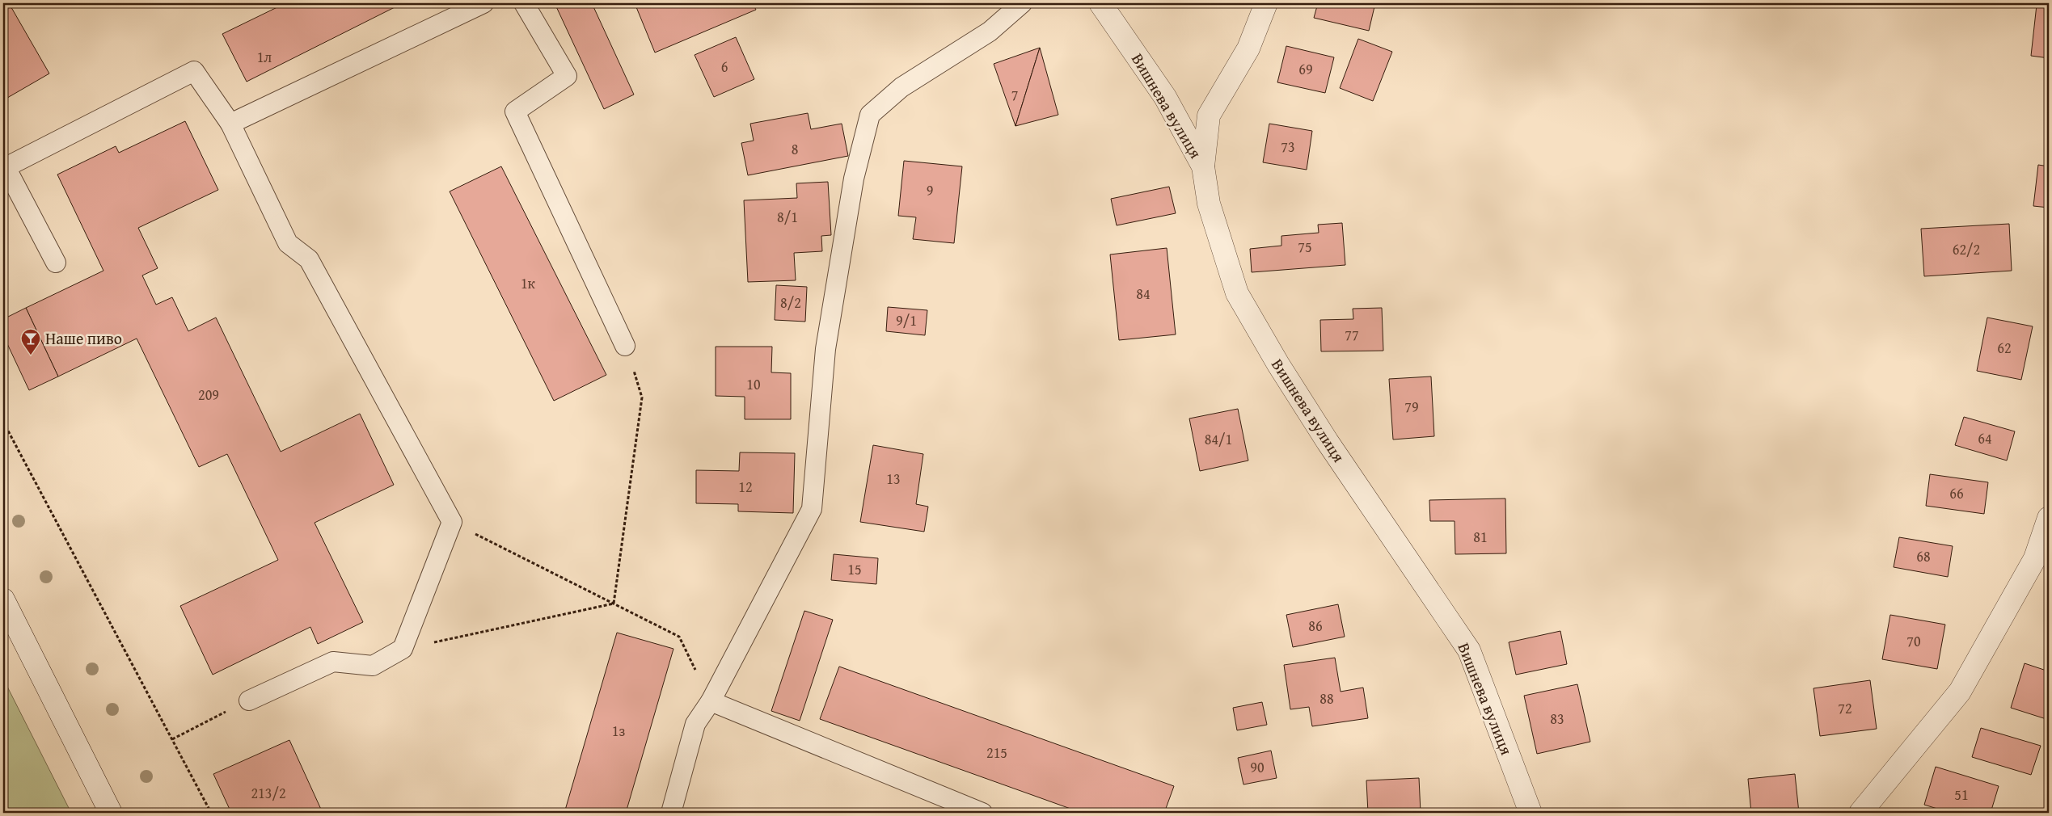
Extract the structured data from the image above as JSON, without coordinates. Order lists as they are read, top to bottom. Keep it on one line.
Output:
{"streets":{"street":["Вишнева вулиця"]},"places":{"bar":["Наше пиво"]},"house_numbers":["1л","6","69","7","73","8","9","8/1","75","62/2","1к","84","8/2","9/1","77","62","10","209","79","64","84/1","13","12","66","81","68","15","86","70","88","72","83","1з","215","90","213/2","51"]}
